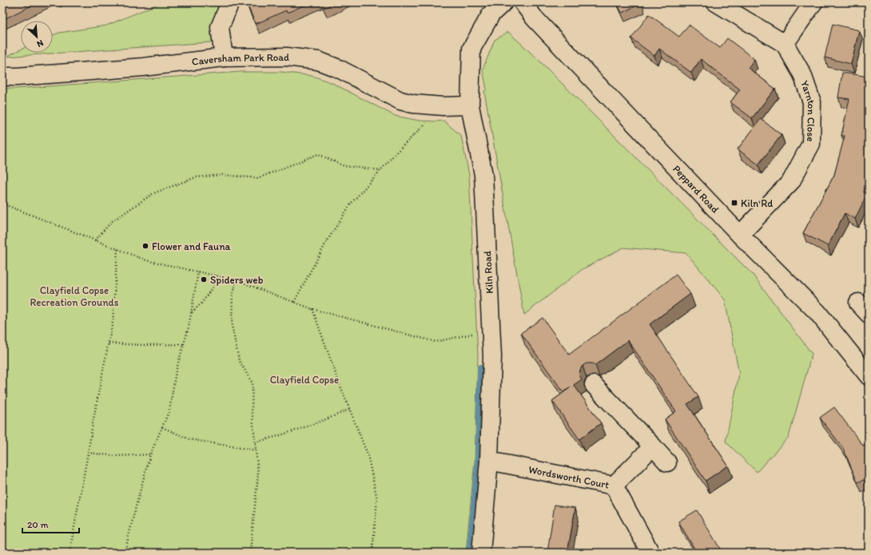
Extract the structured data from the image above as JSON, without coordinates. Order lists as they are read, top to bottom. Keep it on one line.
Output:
{"streets":{"street":["Caversham Park Road","Yarnton Close","Peppard Road","Kiln Road","Wordsworth Court"]},"crossings":[["Caversham Park Road","Kiln Road"],["Yarnton Close","Peppard Road"],["Kiln Road","Wordsworth Court"]],"parks":["Clayfield Copse Recreation Grounds","Clayfield Copse"],"places":{"transit":["Kiln Rd"],"other":["Flower and Fauna","Spiders web"]},"scale_bar":"20 m","north":"bottom right"}
